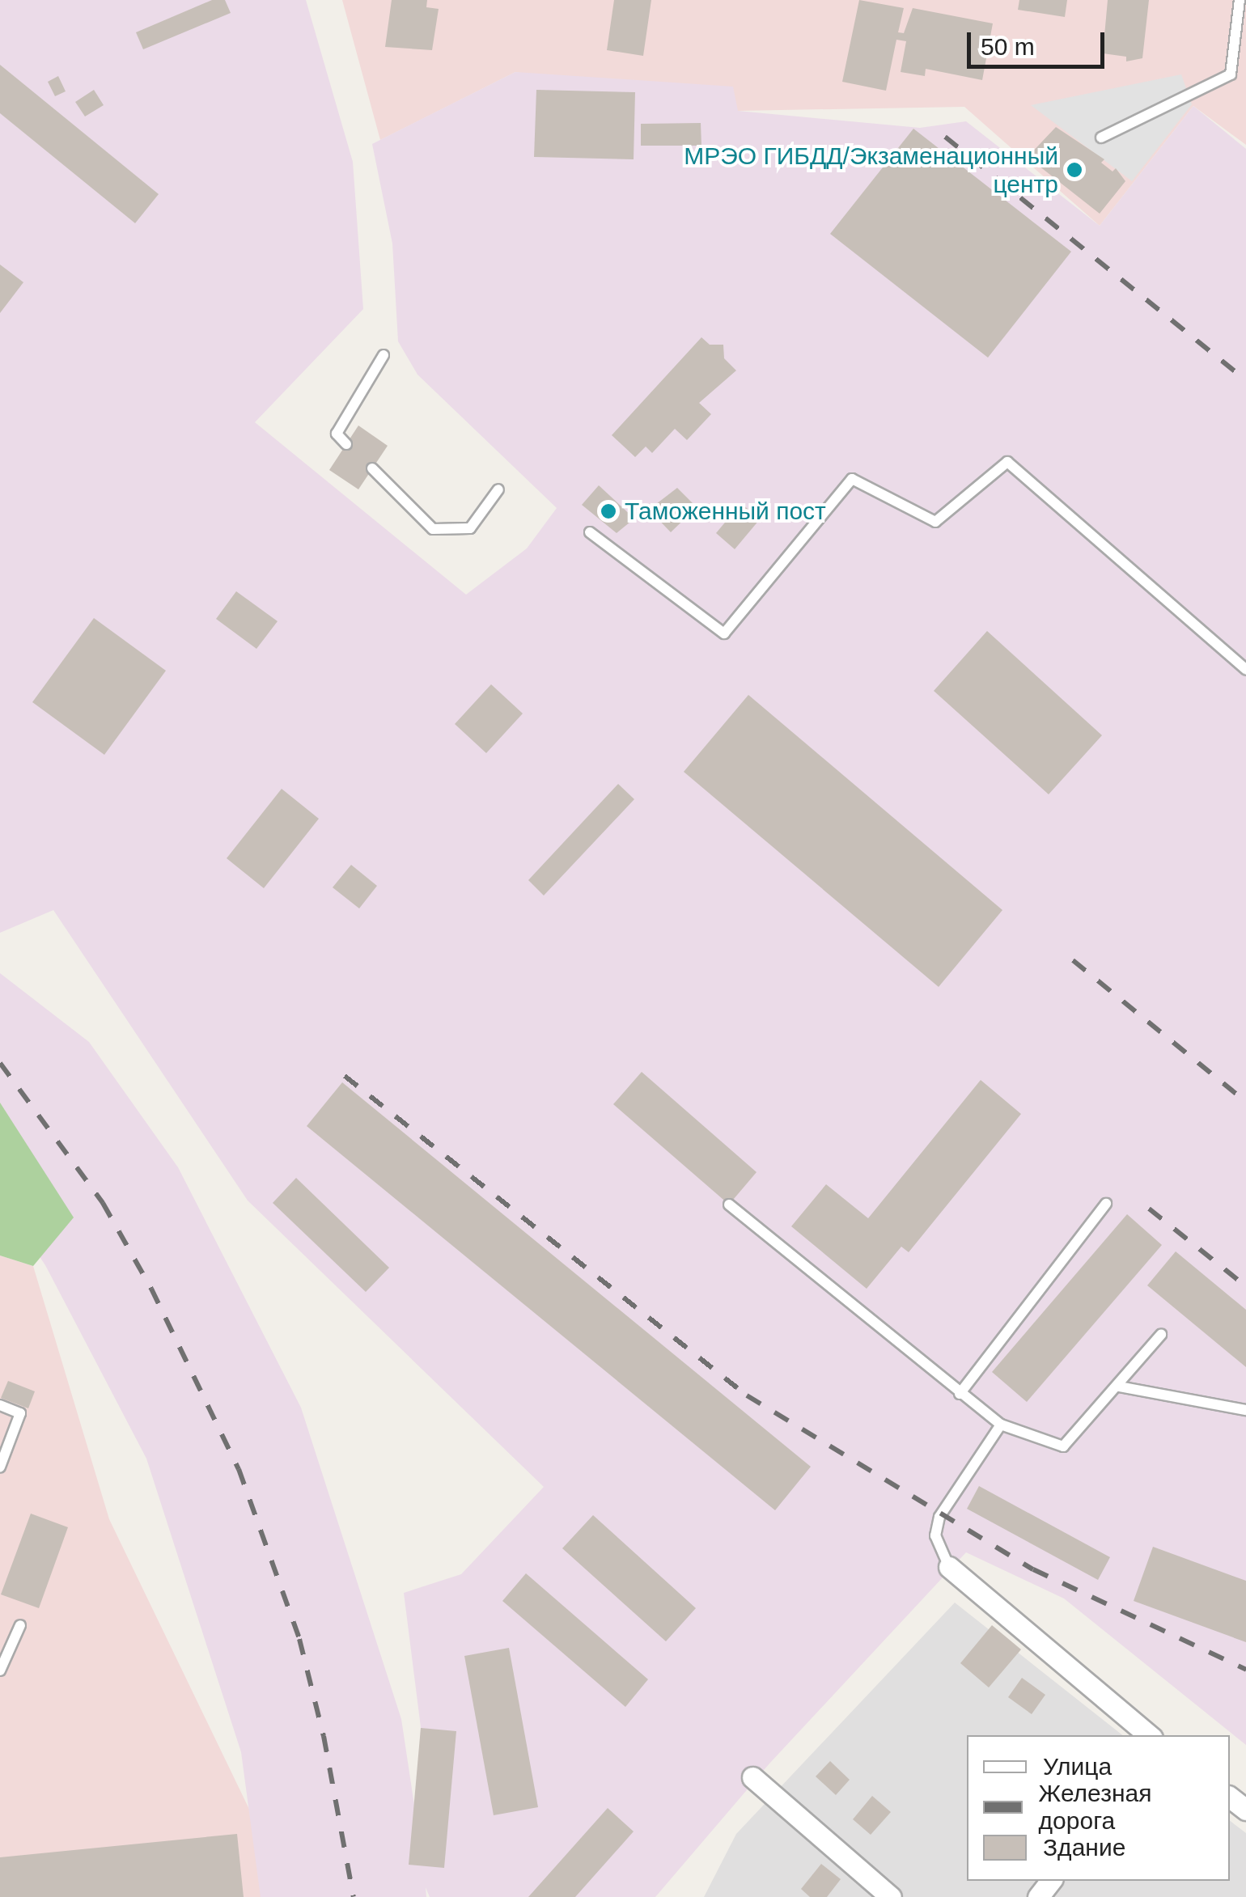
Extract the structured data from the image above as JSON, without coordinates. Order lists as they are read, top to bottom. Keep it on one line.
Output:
{"places":["МРЭО ГИБДД/Экзаменационный центр","Таможенный пост"],"legend":["Улица","Железная дорога","Здание"],"scale_bar":"50 m"}
